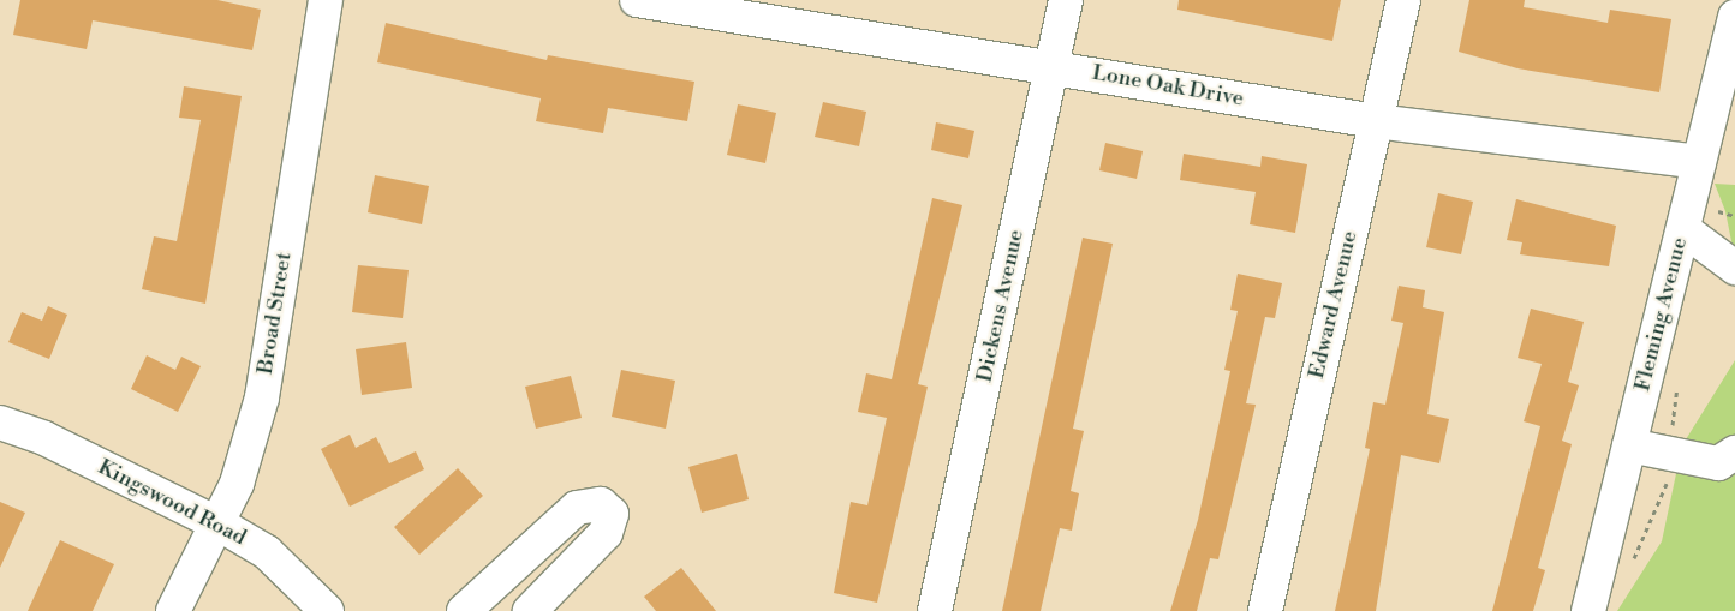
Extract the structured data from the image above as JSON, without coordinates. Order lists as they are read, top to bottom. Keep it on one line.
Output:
{"streets":{"street":["Lone Oak Drive","Edward Avenue","Dickens Avenue","Broad Street","Fleming Avenue","Kingswood Road"]},"crossings":[["Lone Oak Drive","Edward Avenue"],["Lone Oak Drive","Dickens Avenue"],["Lone Oak Drive","Fleming Avenue"],["Broad Street","Kingswood Road"]]}
